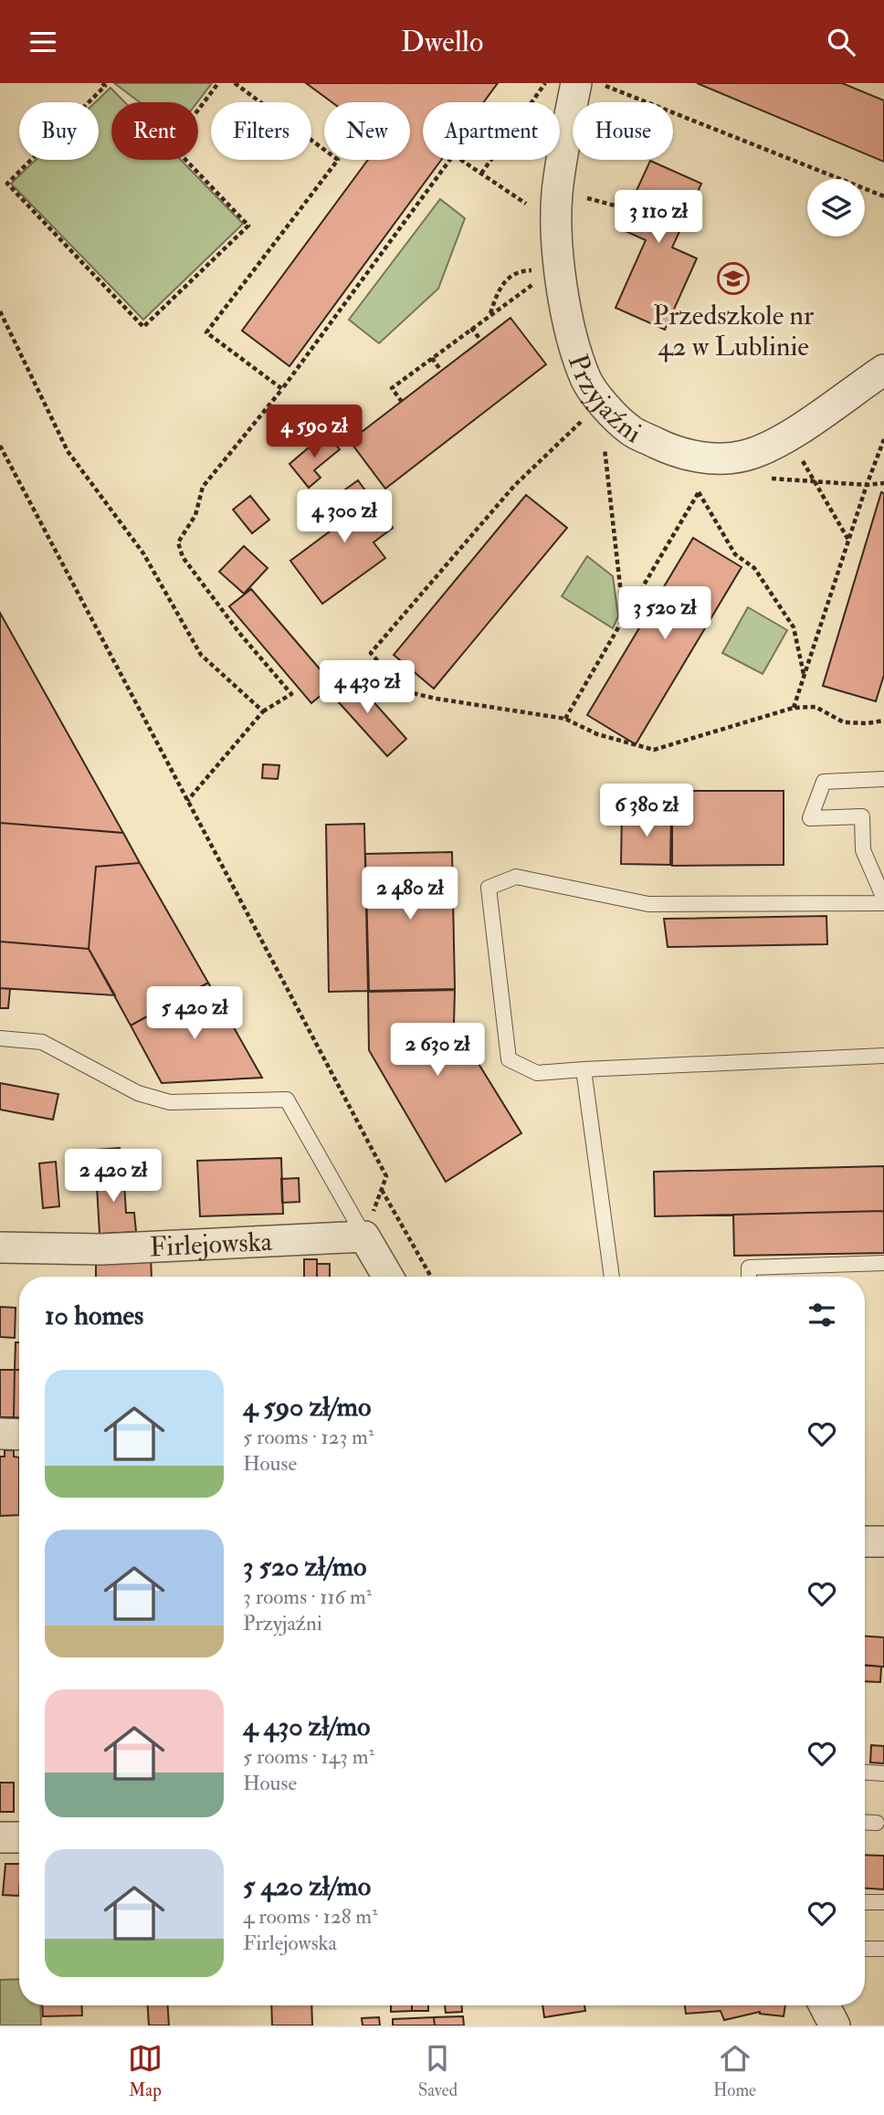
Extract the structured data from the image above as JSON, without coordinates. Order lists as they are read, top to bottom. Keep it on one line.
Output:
{"streets":{"street":["Przyjaźni","Firlejowska"]},"places":{"school or university":["Przedszkole nr 42 w Lublinie"]},"page":{"header":"Dwello","chip":["Buy","Rent","Filters","New","Apartment","House"],"price":["3 110 zł","4 590 zł","4 300 zł","3 520 zł","4 430 zł","6 380 zł","2 480 zł","5 420 zł","2 630 zł","2 420 zł"],"heading":"10 homes","list":[{"name":"4 590 zł/mo","note":"5 rooms · 123 m² · House"},{"name":"3 520 zł/mo","note":"3 rooms · 116 m² · Przyjaźni"},{"name":"4 430 zł/mo","note":"5 rooms · 143 m² · House"},{"name":"5 420 zł/mo","note":"4 rooms · 128 m² · Firlejowska"}],"tabs":["Map","Saved","Home"]}}
